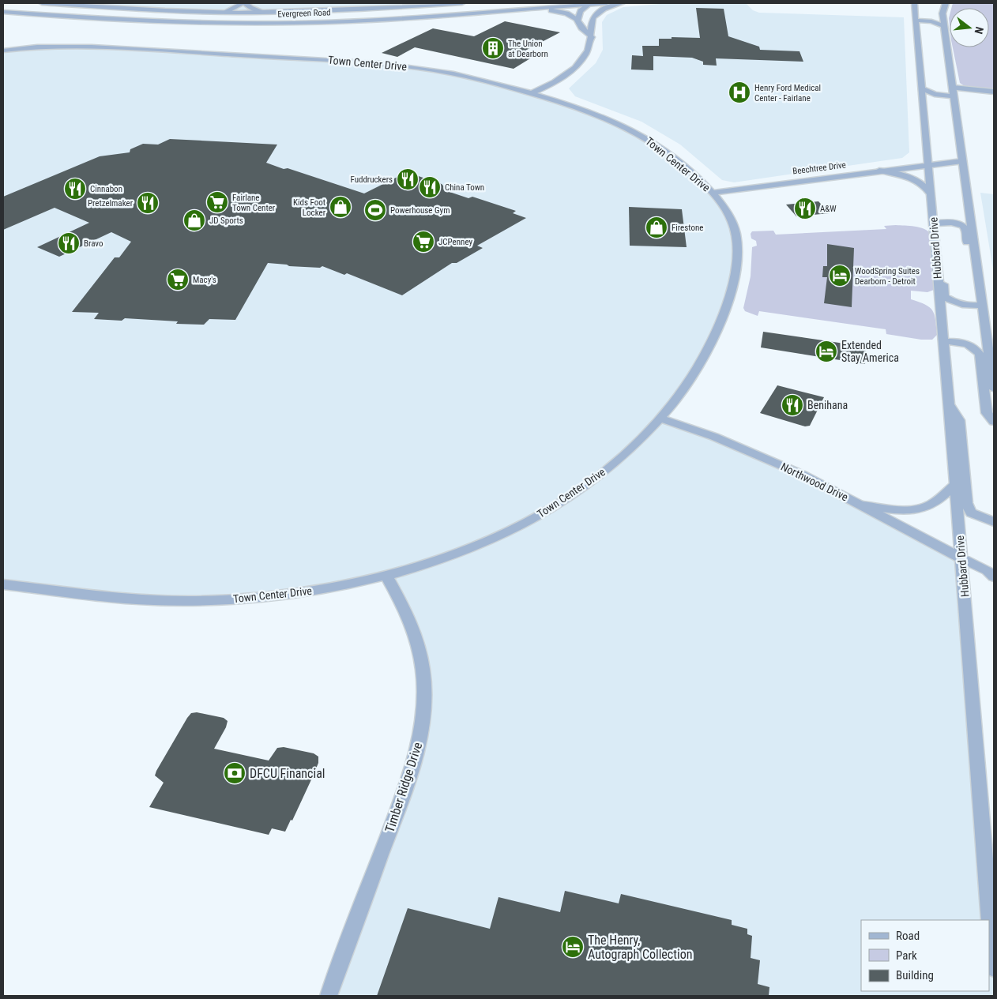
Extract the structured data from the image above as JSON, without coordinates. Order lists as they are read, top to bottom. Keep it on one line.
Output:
{"streets":{"street":["Evergreen Road","Town Center Drive","Beechtree Drive","Hubbard Drive","Northwood Drive","Timber Ridge Drive"]},"crossings":[["Town Center Drive","Beechtree Drive"],["Town Center Drive","Northwood Drive"],["Town Center Drive","Timber Ridge Drive"],["Beechtree Drive","Hubbard Drive"],["Hubbard Drive","Northwood Drive"]],"places":{"building":["The Union at Dearborn"],"hospital":["Henry Ford Medical Center - Fairlane"],"restaurant":["Fuddruckers","China Town","Cinnabon","Pretzelmaker","A&W","Bravo","Benihana"],"supermarket":["Fairlane Town Center","JCPenney","Macy's"],"shop":["Kids Foot Locker","JD Sports","Firestone"],"sports":["Powerhouse Gym"],"hotel":["WoodSpring Suites Dearborn - Detroit","Extended Stay America","The Henry, Autograph Collection"],"bank":["DFCU Financial"]},"legend":["Road","Park","Building"],"north":"right"}
